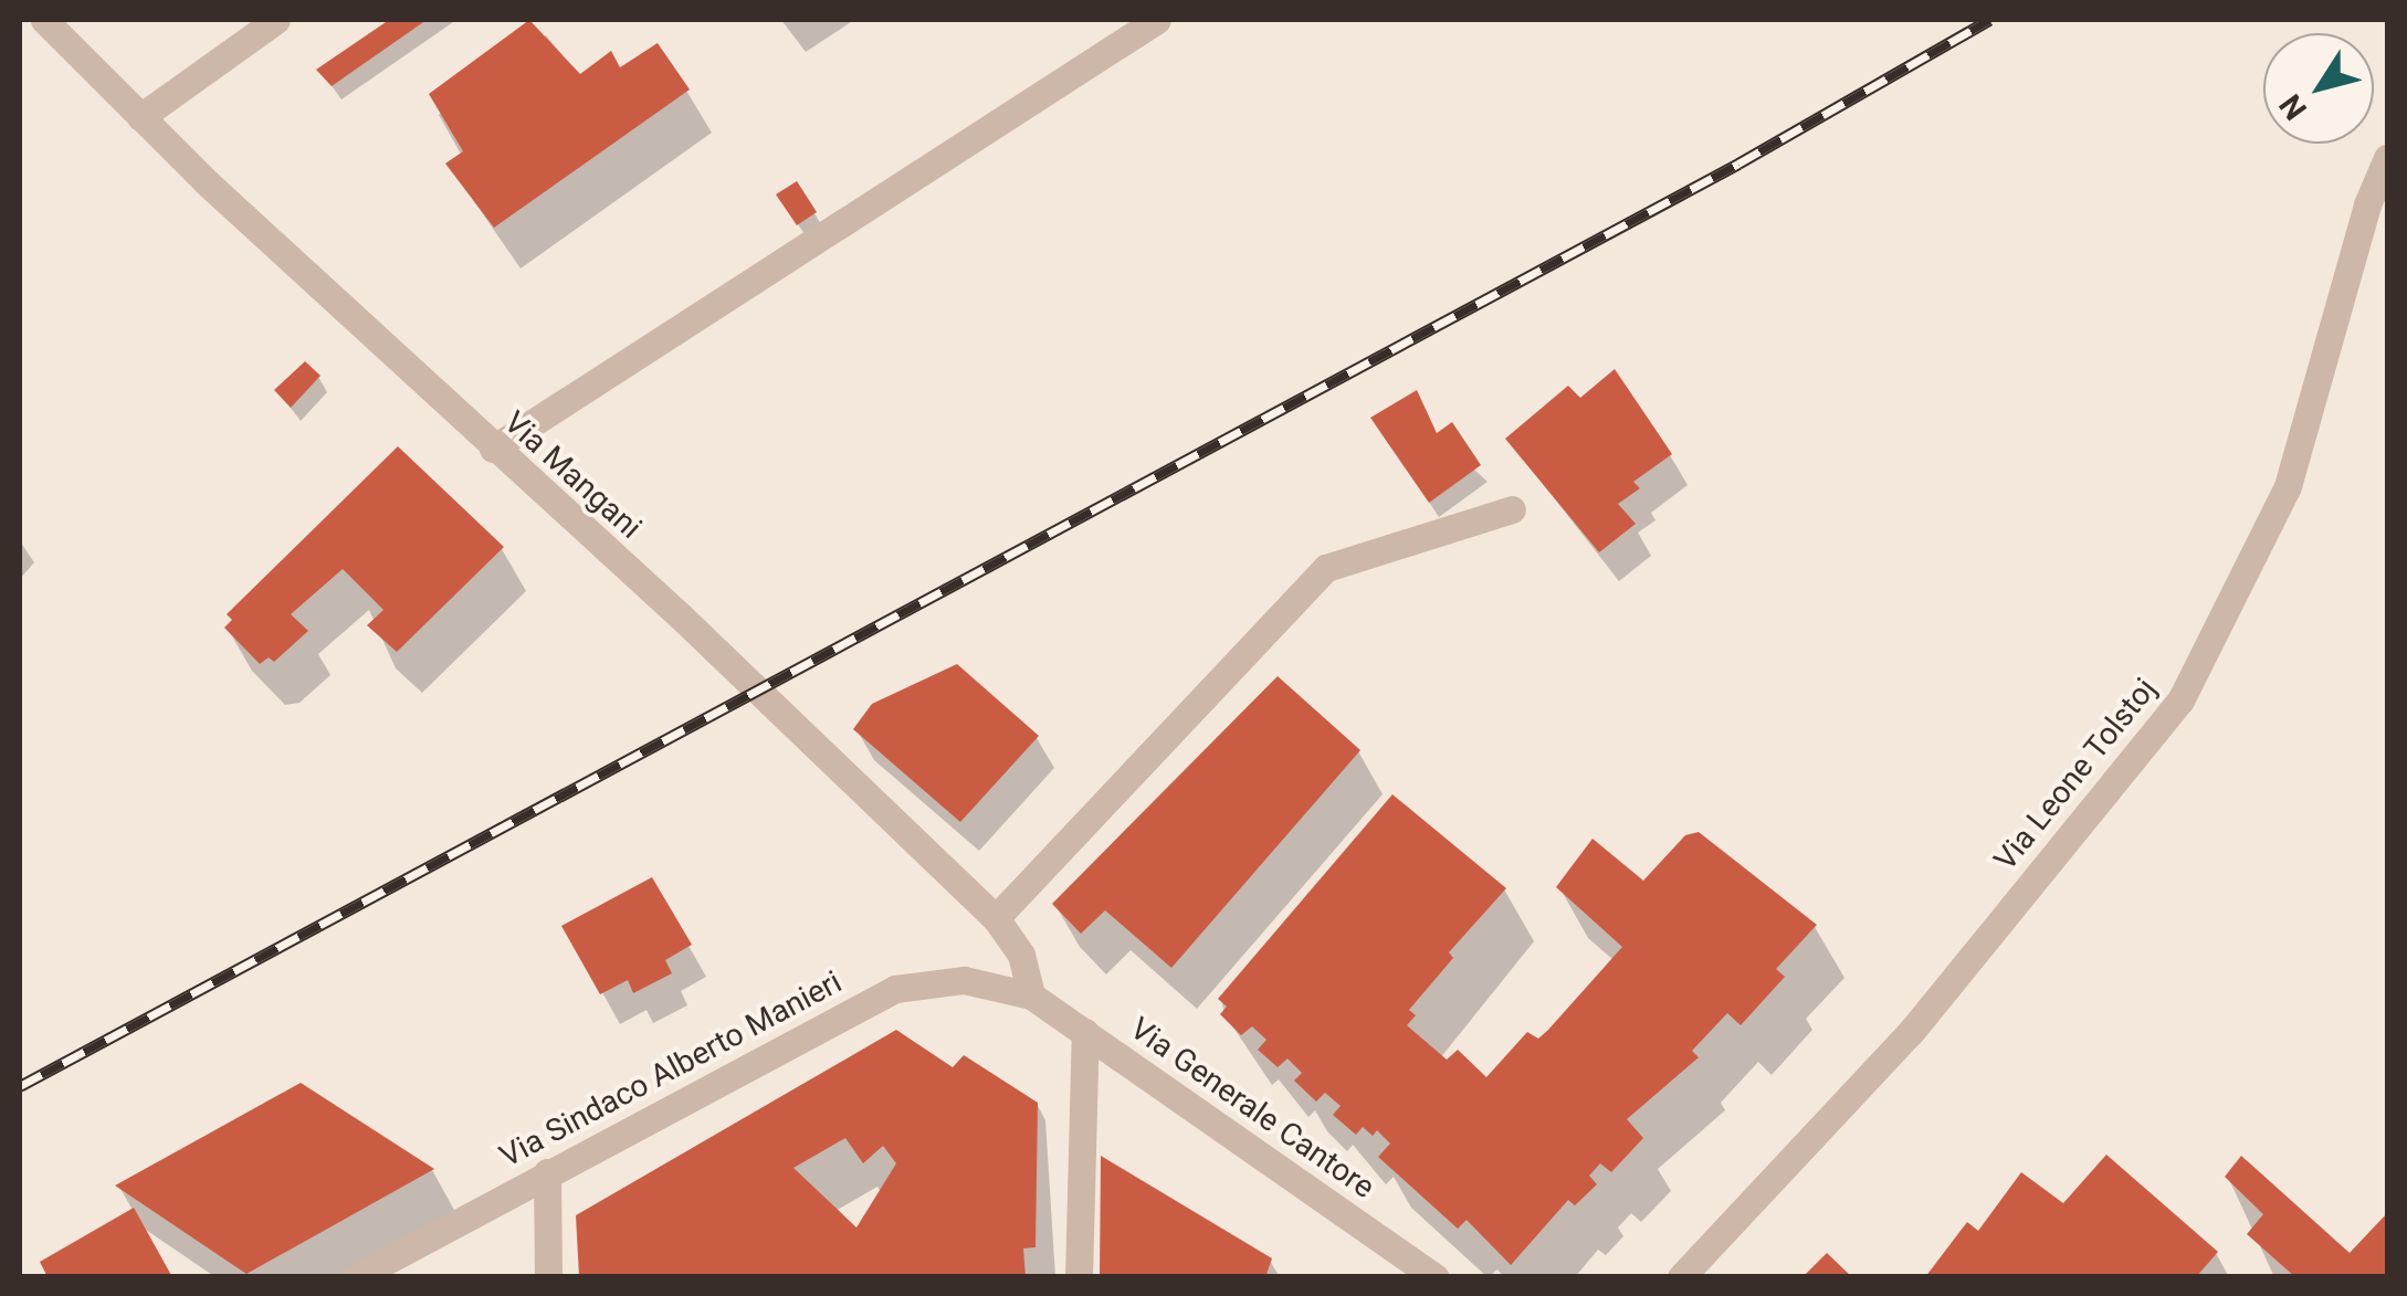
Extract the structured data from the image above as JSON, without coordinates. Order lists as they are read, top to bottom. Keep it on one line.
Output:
{"streets":{"street":["Via Mangani","Via Leone Tolstoj","Via Sindaco Alberto Manieri","Via Generale Cantore"]},"crossings":[["Via Mangani","Via Sindaco Alberto Manieri"],["Via Mangani","Via Generale Cantore"],["Via Sindaco Alberto Manieri","Via Generale Cantore"]],"north":"bottom left"}
